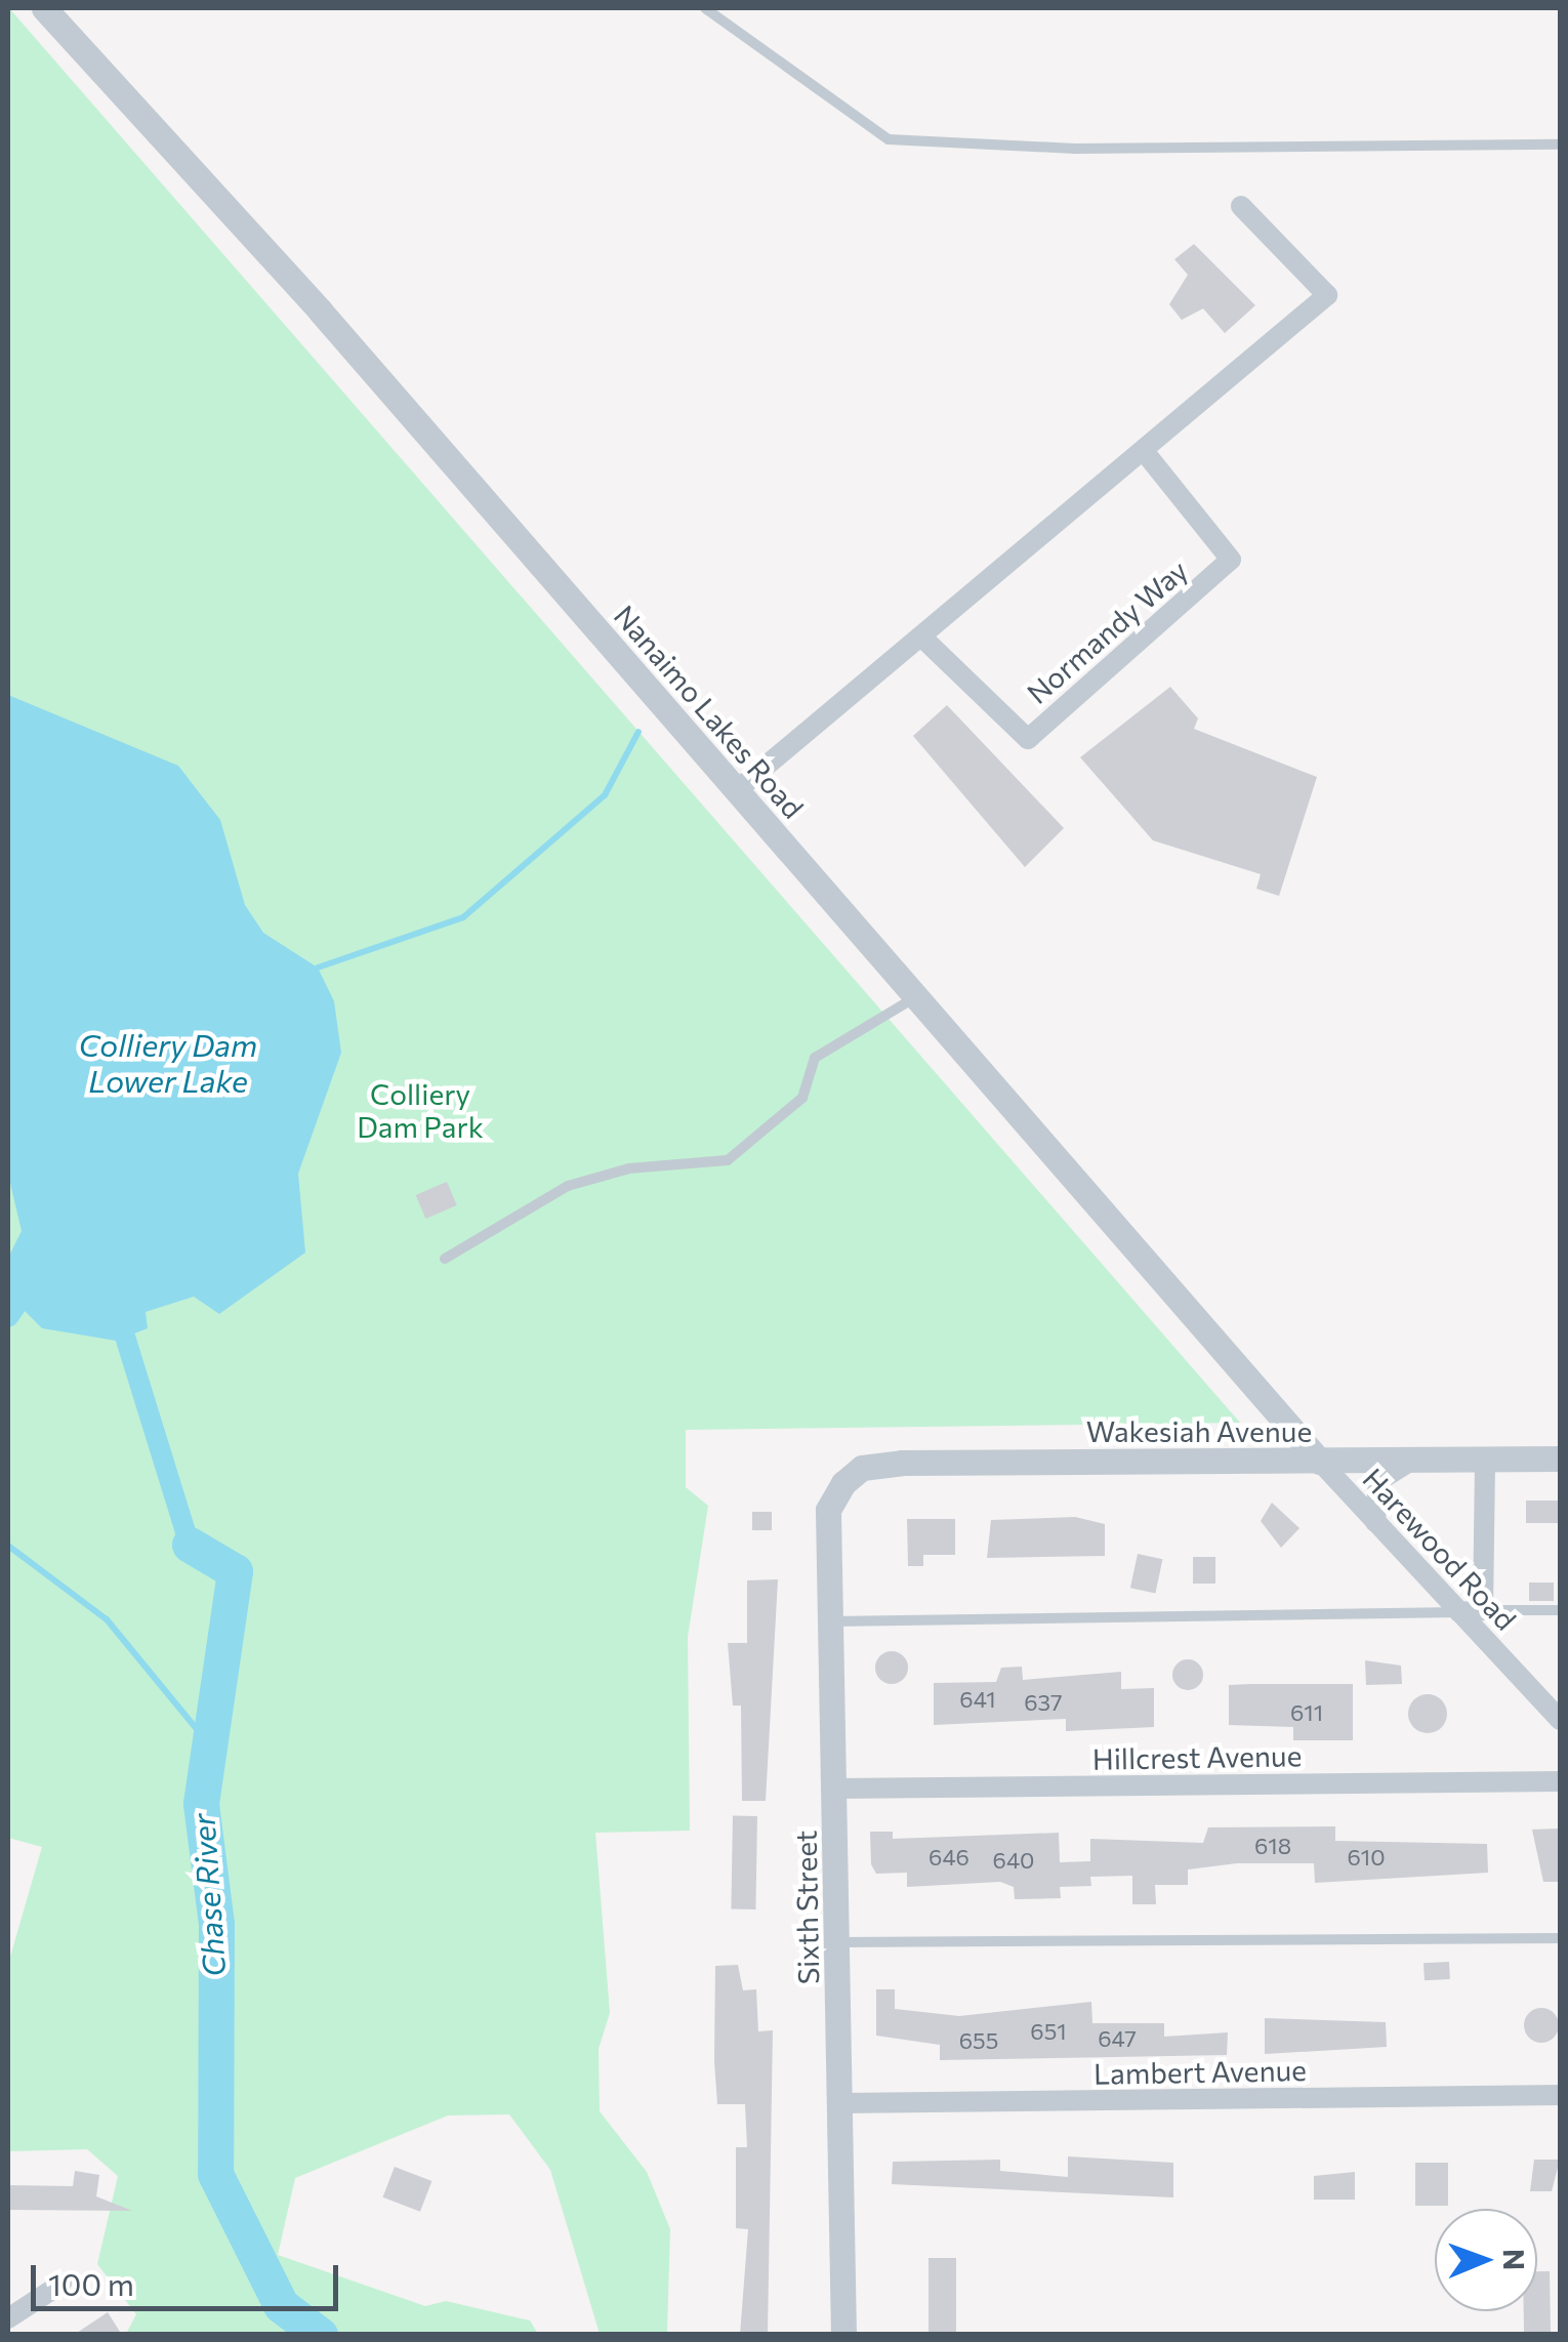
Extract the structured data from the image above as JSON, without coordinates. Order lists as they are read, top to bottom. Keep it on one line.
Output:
{"streets":{"street":["Normandy Way","Nanaimo Lakes Road","Wakesiah Avenue","Harewood Road","Hillcrest Avenue","Sixth Street","Lambert Avenue"]},"crossings":[["Nanaimo Lakes Road","Wakesiah Avenue"],["Nanaimo Lakes Road","Harewood Road"],["Wakesiah Avenue","Harewood Road"],["Wakesiah Avenue","Sixth Street"],["Hillcrest Avenue","Sixth Street"],["Sixth Street","Lambert Avenue"]],"water":["Colliery Dam Lower Lake","Chase River"],"parks":["Colliery Dam Park"],"house_numbers":["641","637","611","618","646","610","640","651","647","655"],"scale_bar":"100 m","north":"right"}
